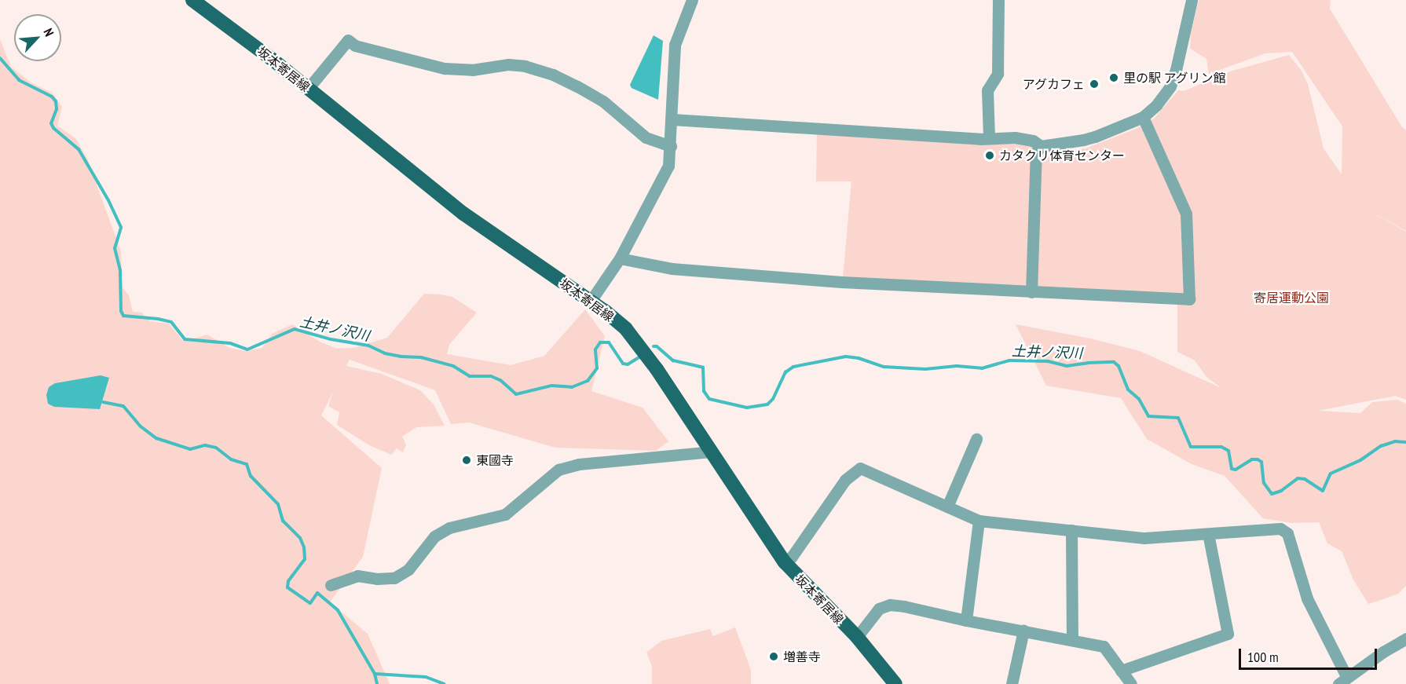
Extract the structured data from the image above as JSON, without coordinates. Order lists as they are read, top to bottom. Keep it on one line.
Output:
{"streets":{"main road":["坂本寄居線"]},"water":["土井ノ沢川"],"parks":["寄居運動公園"],"places":["里の駅 アグリン館","アグカフェ","カタクリ体育センター","東國寺","増善寺"],"scale_bar":"100 m","north":"top right"}
